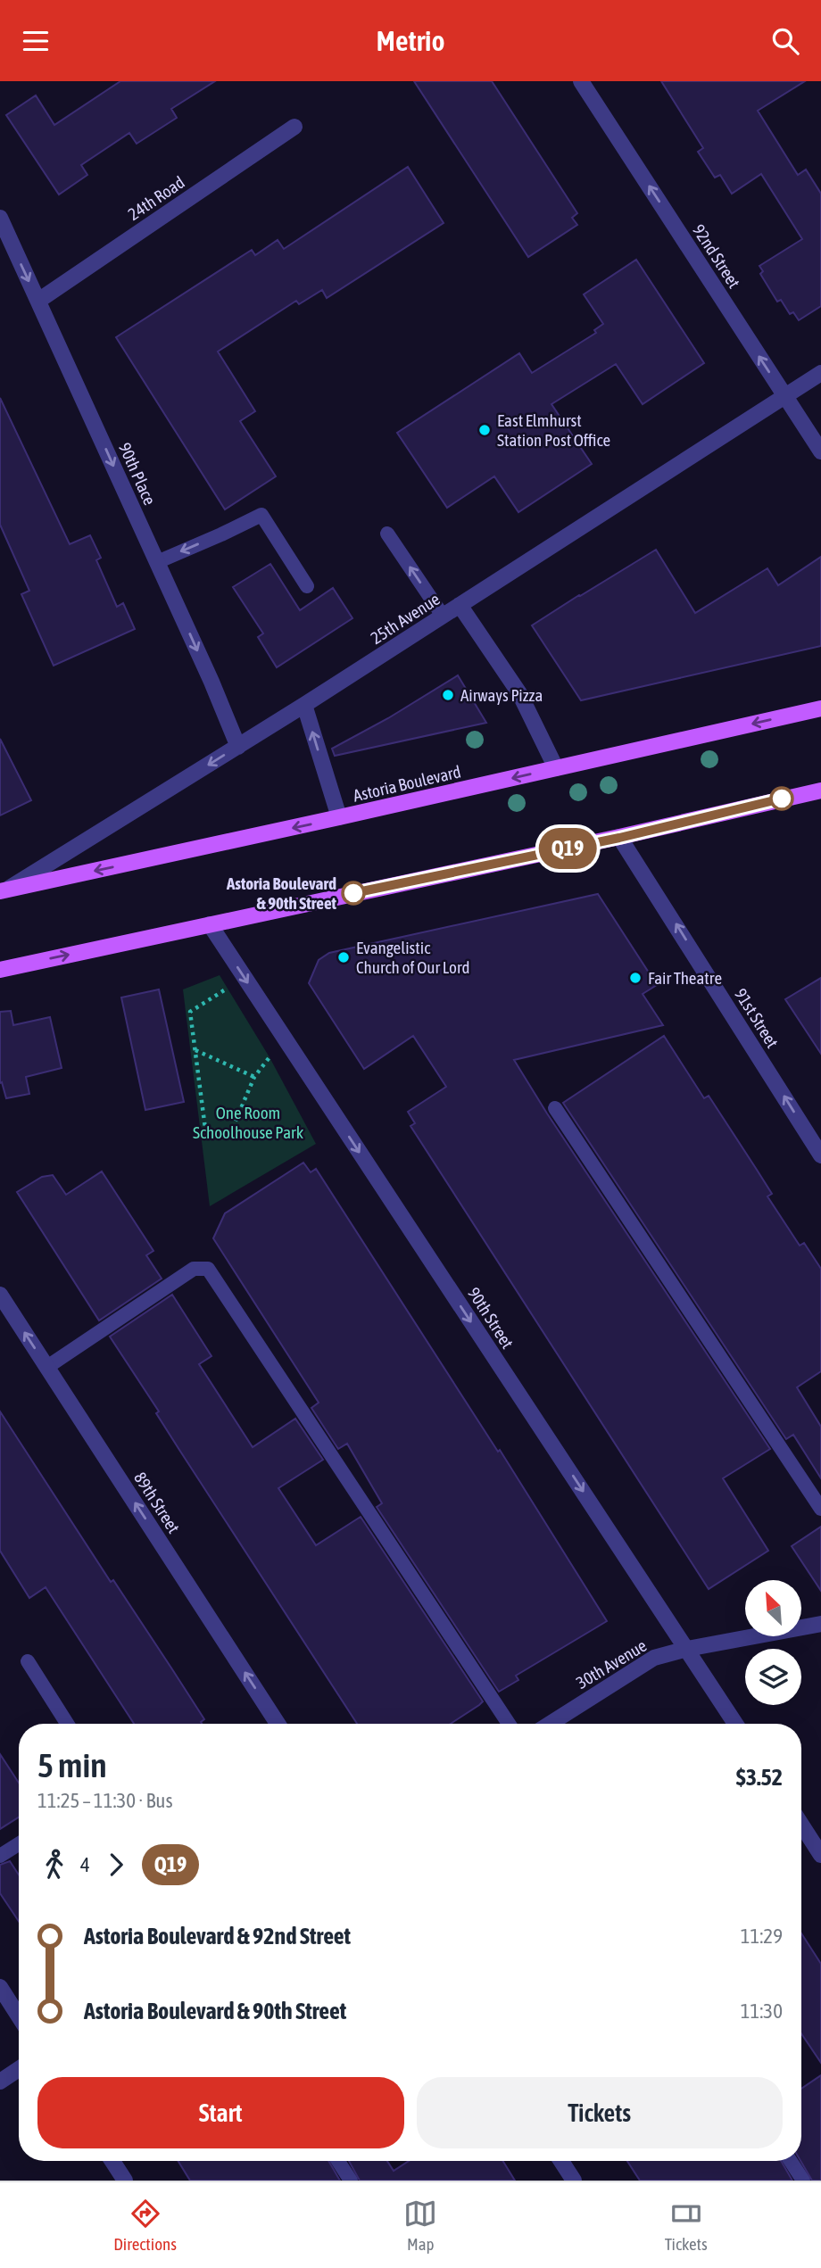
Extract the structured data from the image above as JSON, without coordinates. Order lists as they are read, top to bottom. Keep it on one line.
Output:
{"streets":{"main road":["Astoria Boulevard"],"street":["24th Road","92nd Street","90th Place","25th Avenue","91st Street","90th Street","89th Street","30th Avenue"]},"crossings":[["24th Road","90th Place"],["92nd Street","25th Avenue"],["90th Place","25th Avenue"],["25th Avenue","Astoria Boulevard"],["90th Street","30th Avenue"]],"one_way":["92nd Street","90th Place","91st Street","90th Street","89th Street"],"parks":["One Room Schoolhouse Park"],"places":["East Elmhurst Station Post Office","Airways Pizza","Astoria Boulevard & 90th Street","Evangelistic Church of Our Lord","Fair Theatre"],"lines":["bus line Q19"],"north":"top left","page":{"header":"Metrio","on_map":"Q19","heading":["5 min","11:25 – 11:30 · Bus","$3.52"],"legs":["4","Q19"],"list":[{"name":"Astoria Boulevard & 92nd Street","value":"11:29"},{"name":"Astoria Boulevard & 90th Street","value":"11:30"}],"buttons":["Start","Tickets"],"tabs":["Directions","Map","Tickets"]}}
